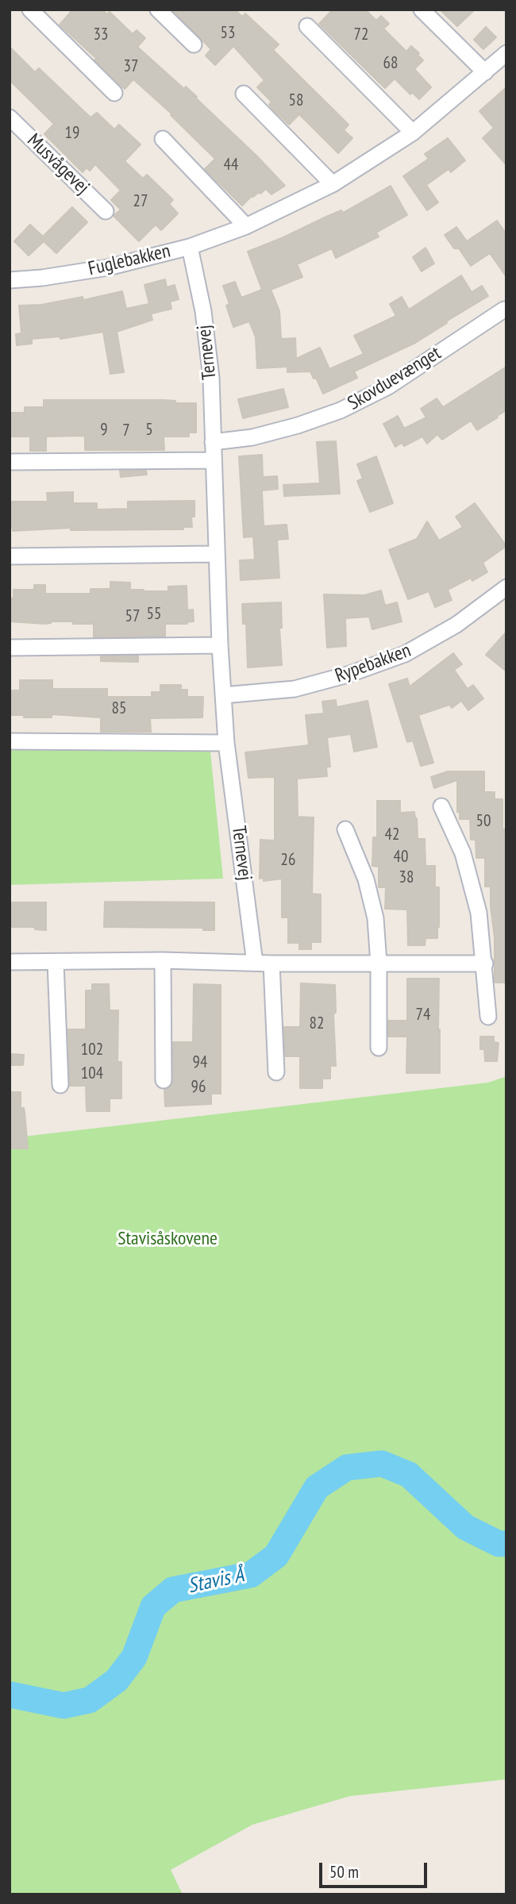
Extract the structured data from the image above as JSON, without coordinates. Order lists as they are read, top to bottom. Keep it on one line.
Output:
{"streets":{"street":["Musvågevej","Fuglebakken","Ternevej","Skovduevænget","Rypebakken"]},"crossings":[["Fuglebakken","Ternevej"],["Ternevej","Skovduevænget"],["Ternevej","Rypebakken"]],"water":["Stavis Å"],"parks":["Stavisåskovene"],"house_numbers":["53","33","72","68","37","58","19","44","27","9","5","7","55","57","85","50","42","40","26","38","74","82","102","94","104","96"],"scale_bar":"50 m"}
